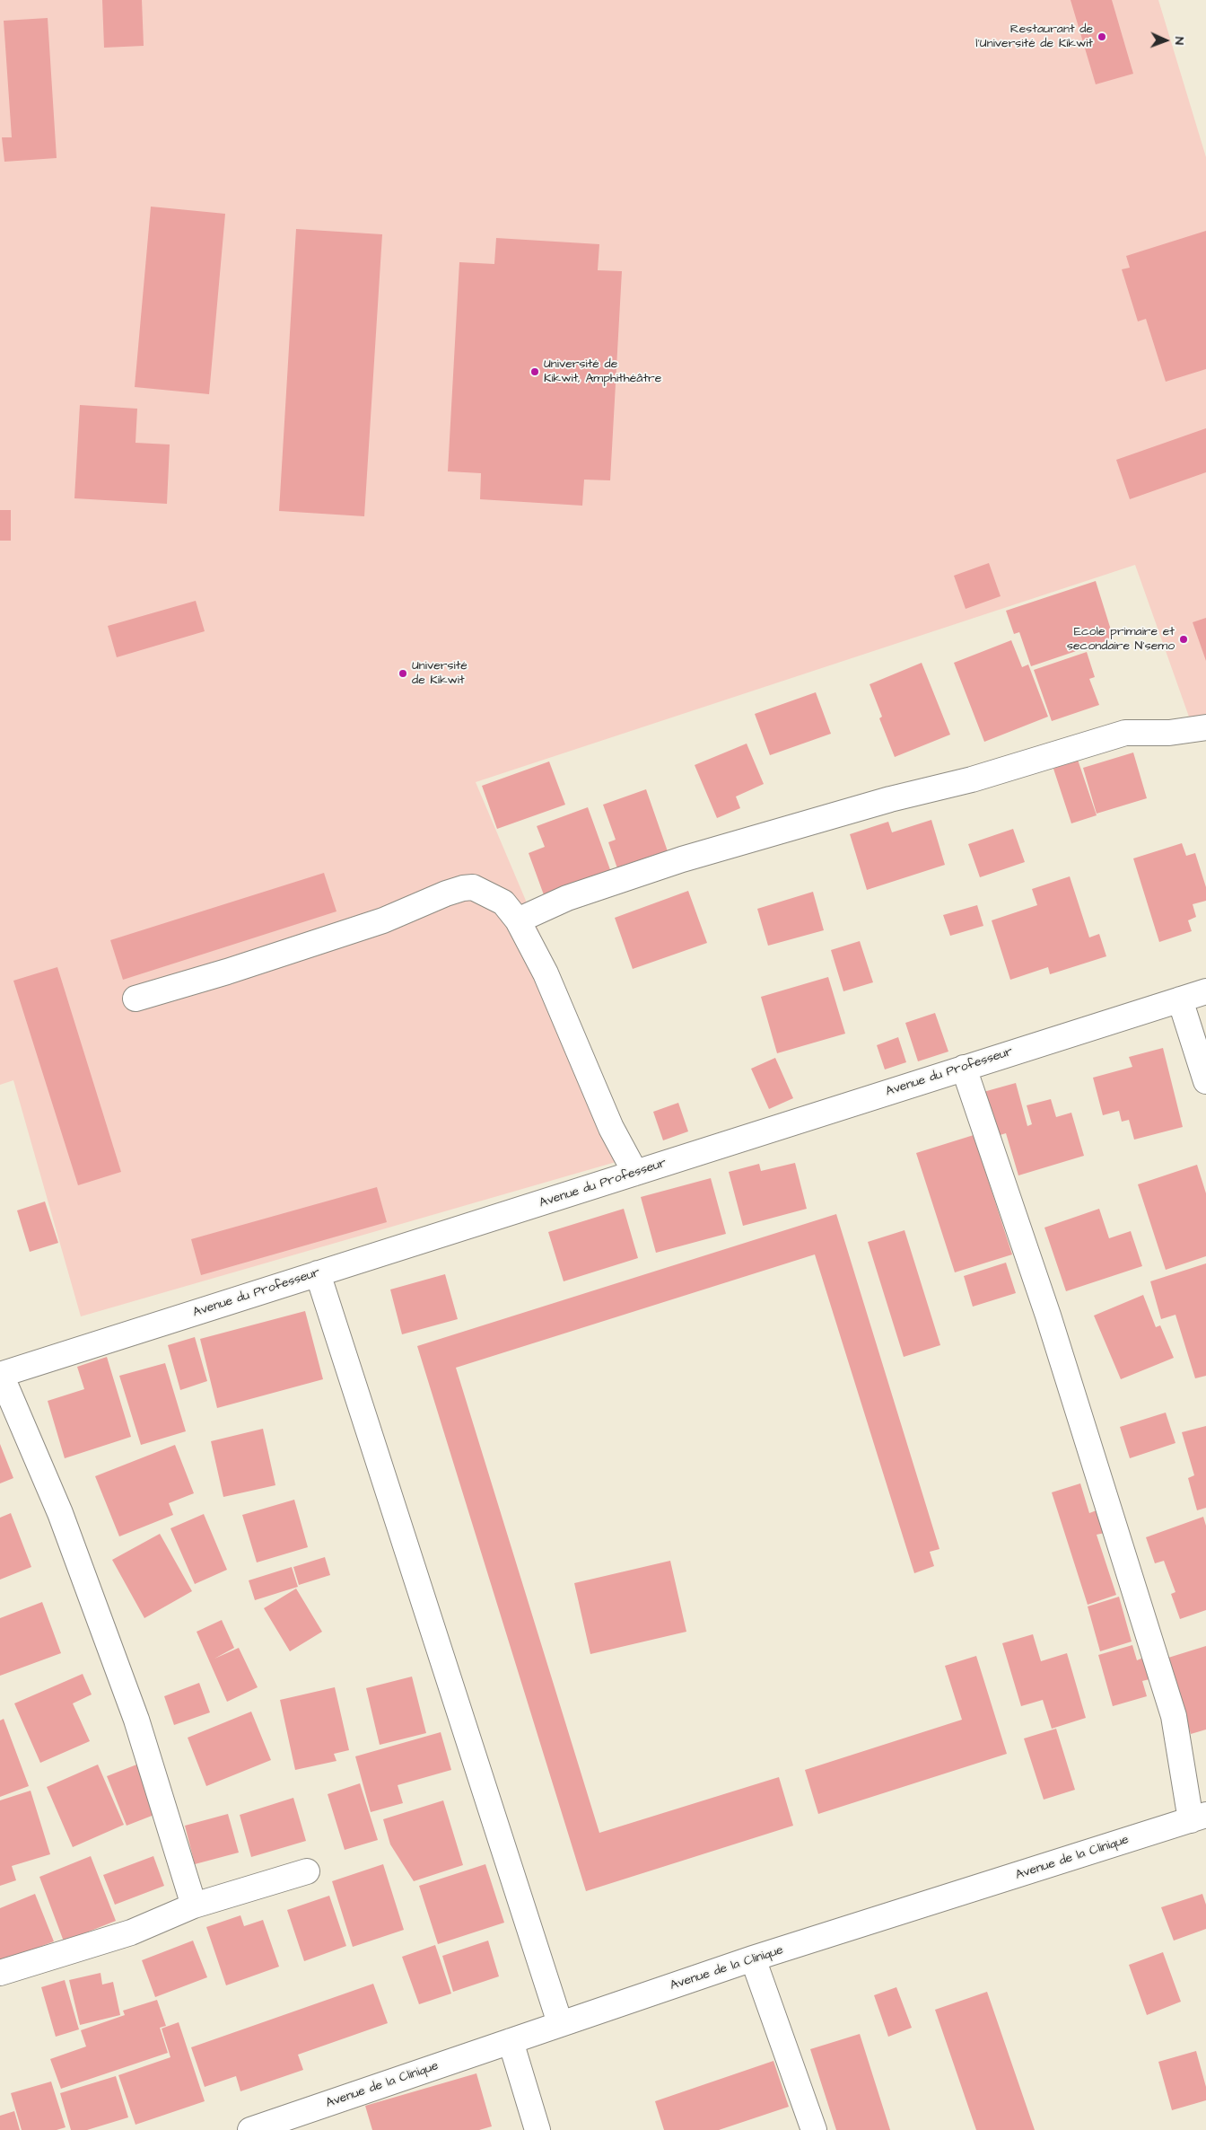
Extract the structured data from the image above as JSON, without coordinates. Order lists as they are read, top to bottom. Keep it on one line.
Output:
{"streets":{"street":["Avenue du Professeur","Avenue de la Clinique"]},"places":["Restaurant de l'Université de Kikwit","Université de Kikwit, Amphithéâtre","Ecole primaire et secondaire N'semo","Université de Kikwit"],"north":"right"}
